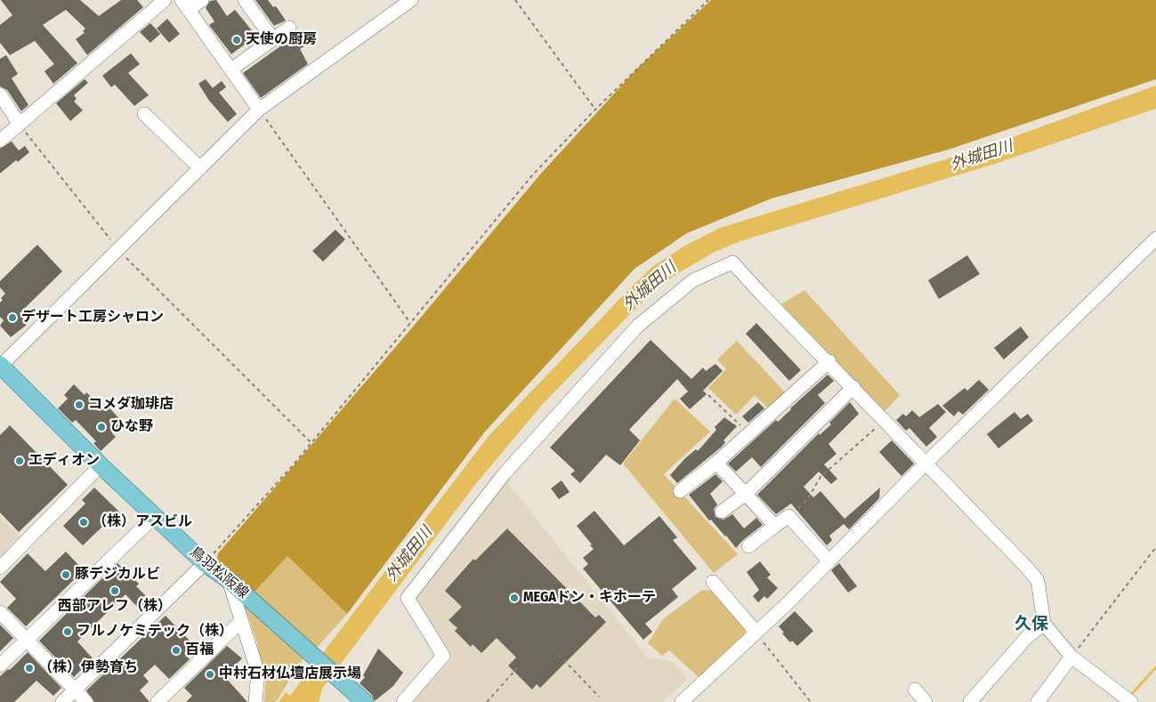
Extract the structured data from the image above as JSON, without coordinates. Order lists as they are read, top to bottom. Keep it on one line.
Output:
{"streets":{"main road":["鳥羽松阪線"]},"districts":["久保"],"water":["外城田川"],"places":["天使の厨房","デザート工房シャロン","コメダ珈琲店","ひな野","エディオン","（株）アスビル","豚デジカルビ","西部アレフ（株）","MEGAドン・キホーテ","フルノケミテック（株）","百福","（株）伊勢育ち","中村石材仏壇店展示場"]}
